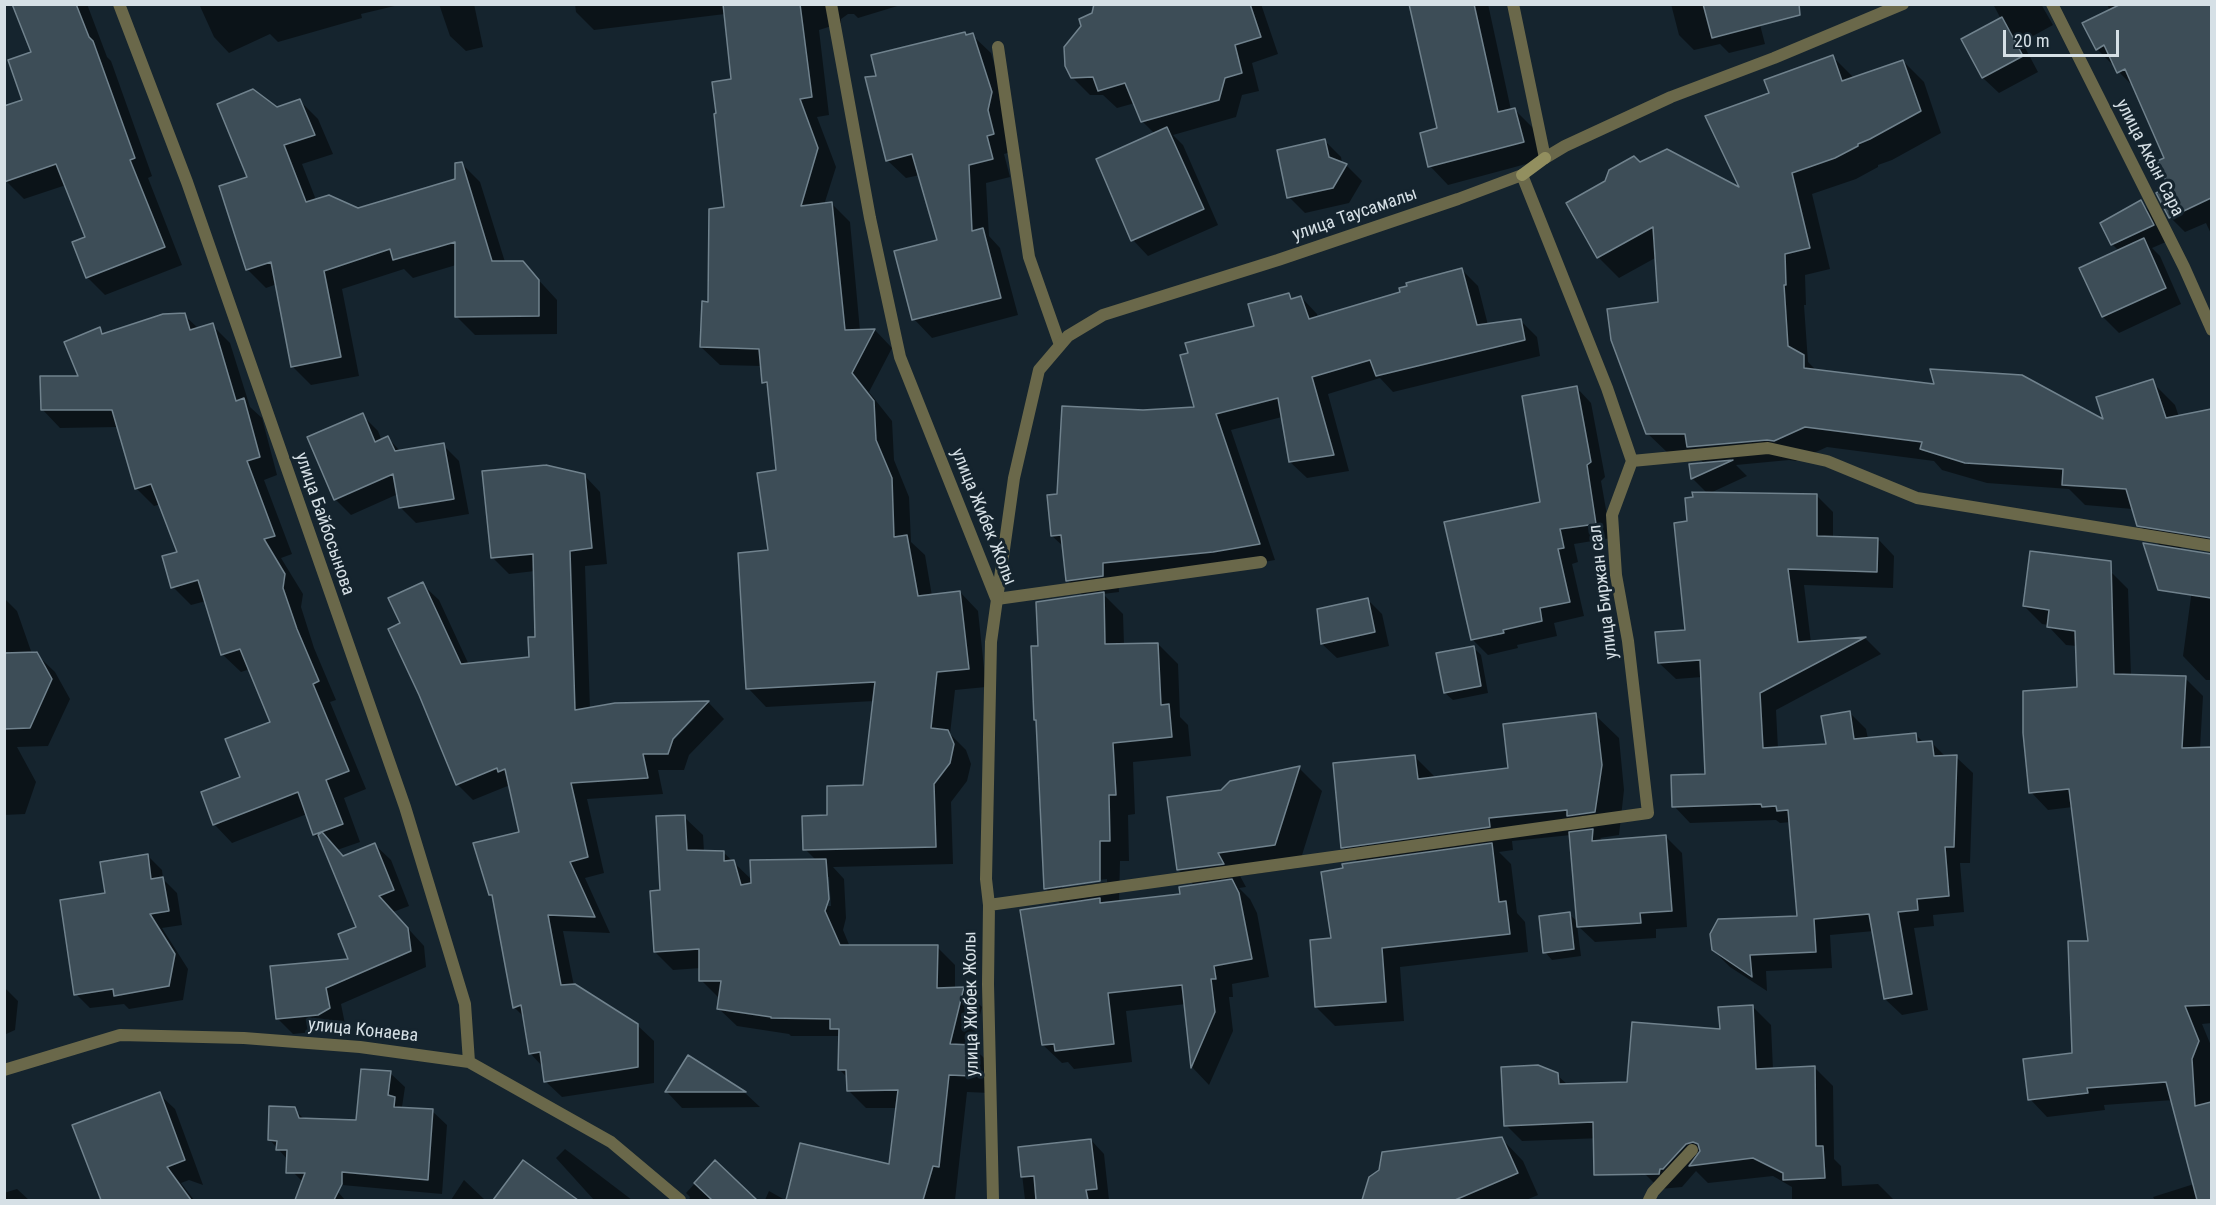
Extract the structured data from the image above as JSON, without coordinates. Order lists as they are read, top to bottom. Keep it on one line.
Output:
{"streets":{"street":["улица Акын Сара","улица Таусамалы","улица Жибек Жолы","улица Байбосынова","улица Биржан сал","улица Конаева"]},"crossings":[["улица Таусамалы","улица Жибек Жолы"],["улица Жибек Жолы","улица Биржан сал"],["улица Байбосынова","улица Конаева"]],"scale_bar":"20 m"}
